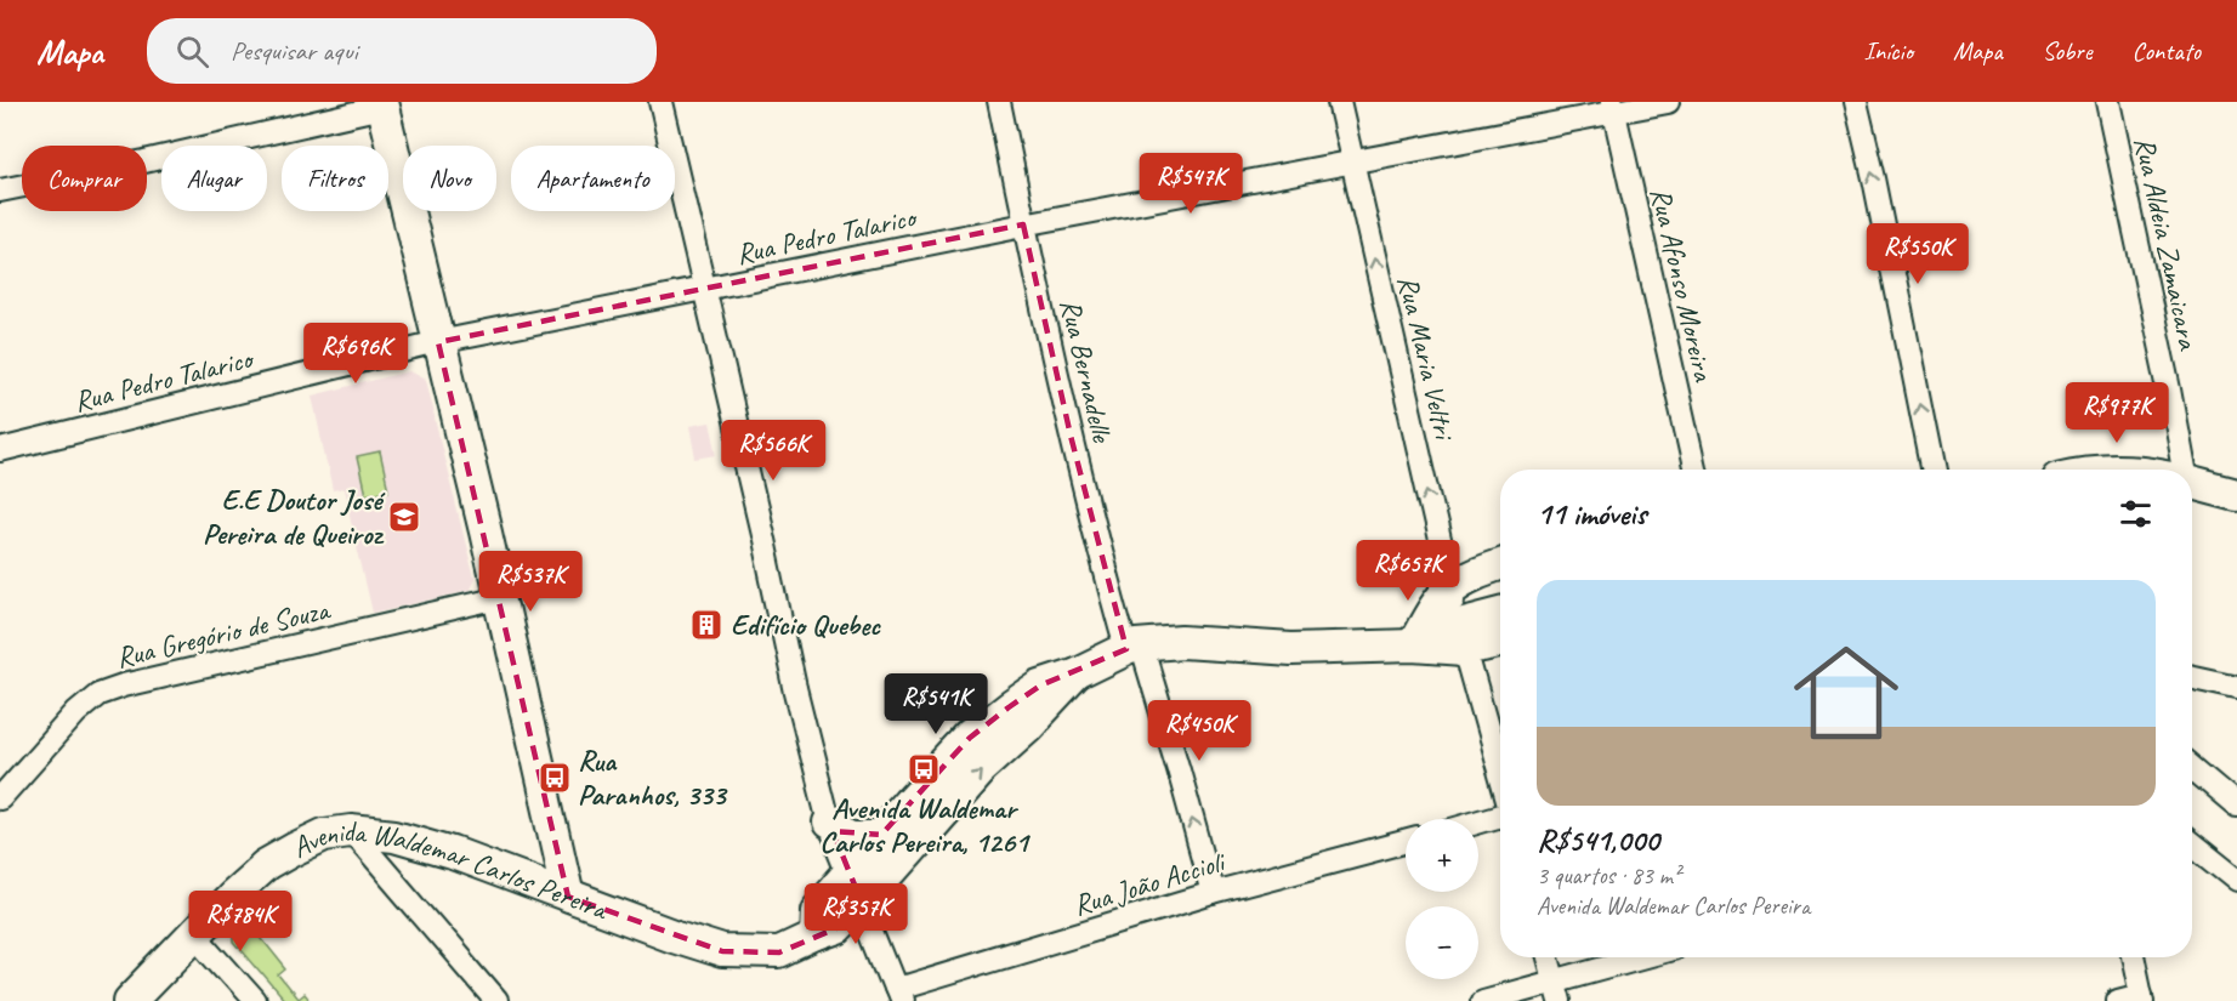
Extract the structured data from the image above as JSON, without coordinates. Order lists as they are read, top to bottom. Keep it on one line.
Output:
{"streets":{"street":["Rua Pedro Talarico","Rua Aldeia Zamaicara","Rua Afonso Moreira","Rua Maria Veltri","Rua Bernadelle","Rua Gregório de Souza","Rua João Accioli","Avenida Waldemar Carlos Pereira"]},"crossings":[["Rua Pedro Talarico","Rua Afonso Moreira"],["Rua Pedro Talarico","Rua Maria Veltri"],["Rua Pedro Talarico","Rua Bernadelle"],["Rua Maria Veltri","Avenida Waldemar Carlos Pereira"],["Rua Bernadelle","Rua João Accioli"],["Rua Bernadelle","Avenida Waldemar Carlos Pereira"]],"one_way":["Rua Maria Veltri"],"places":{"school or university":["E.E Doutor José Pereira de Queiroz"],"building":["Edifício Quebec"],"bus stop":["Avenida Waldemar Carlos Pereira, 1261","Rua Paranhos, 333"]},"page":{"header":"Mapa","search":"Pesquisar aqui","nav":["Início","Mapa","Sobre","Contato"],"chip":["Comprar","Alugar","Filtros","Novo","Apartamento"],"price":["R$547K","R$550K","R$696K","R$977K","R$566K","R$657K","R$537K","R$541K","R$450K","R$357K","R$784K"],"heading":"11 imóveis","list":[{"name":"R$541,000","note":"3 quartos · 83 m² · Avenida Waldemar Carlos Pereira"}],"map_buttons":["+","−"]}}
